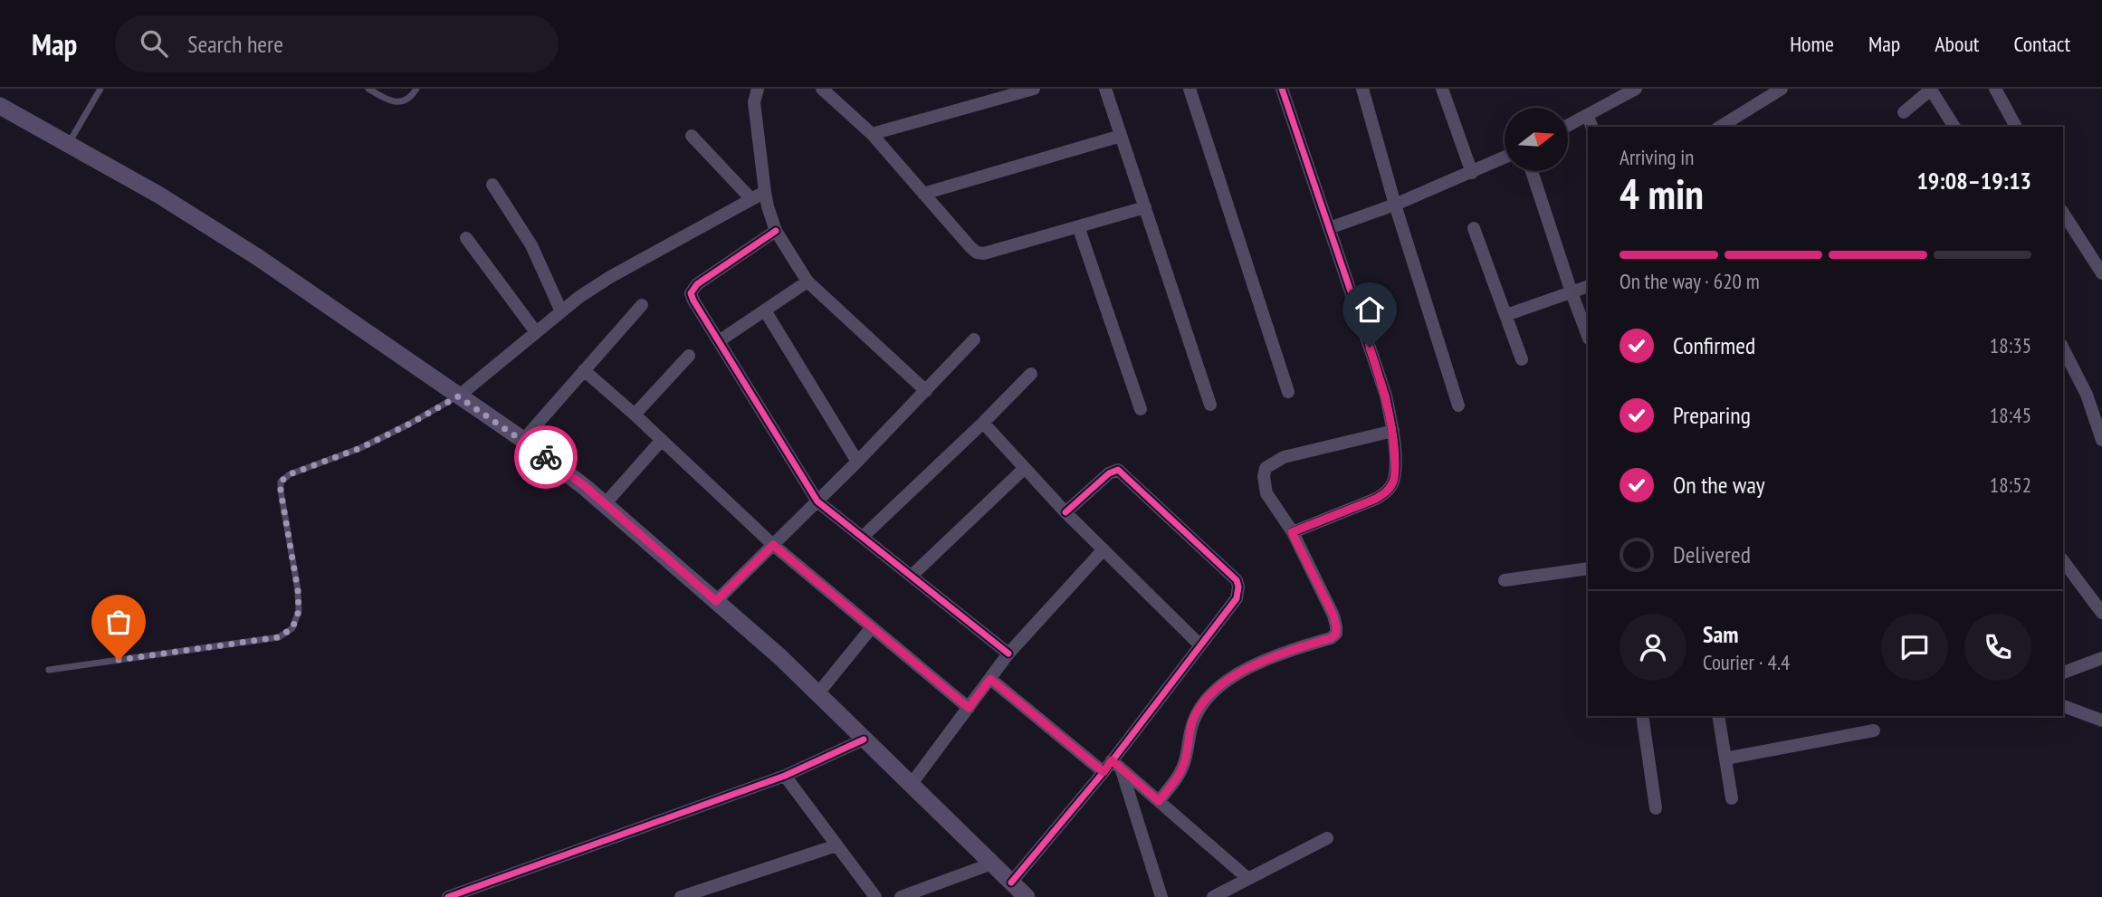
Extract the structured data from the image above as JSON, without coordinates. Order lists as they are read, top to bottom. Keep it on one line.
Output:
{"north":"right","page":{"header":"Map","search":"Search here","nav":["Home","Map","About","Contact"],"heading":["4 min","Arriving in","19:08–19:13"],"panel":["Sam","Courier · 4.4"],"bar":"On the way · 620 m","list":[["Confirmed","18:35"],["Preparing","18:45"],["On the way","18:52"],"Delivered"]}}
